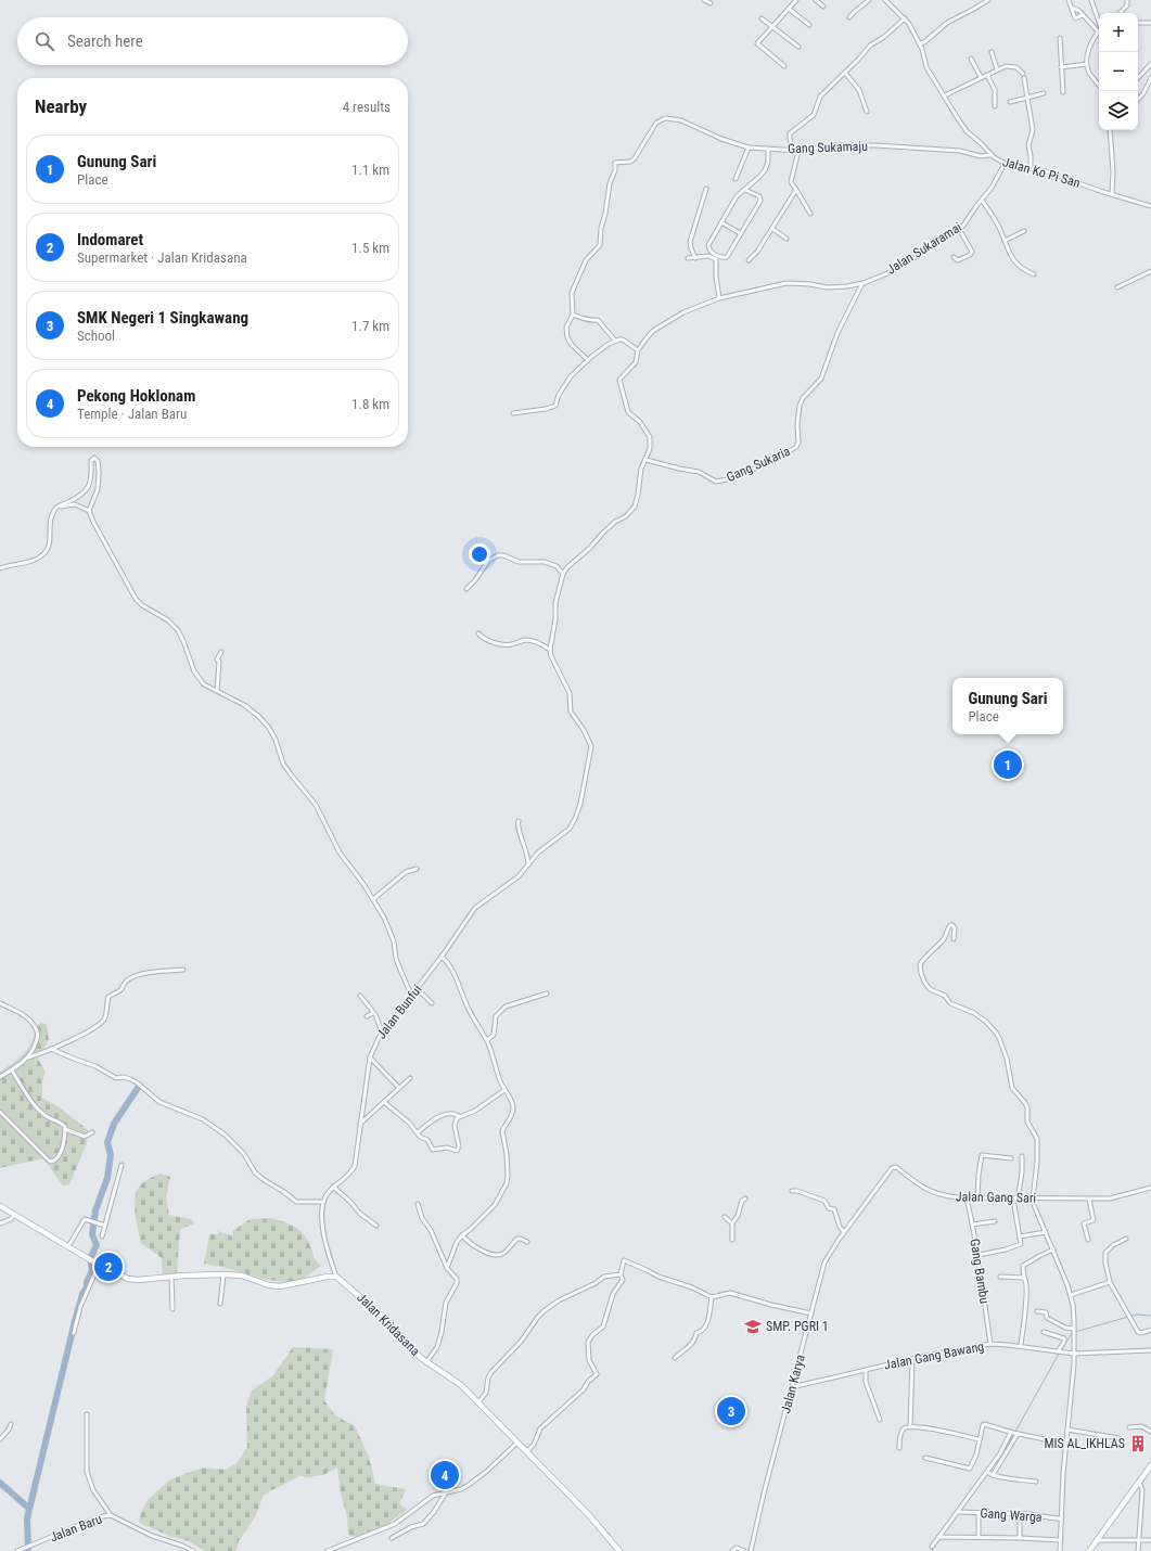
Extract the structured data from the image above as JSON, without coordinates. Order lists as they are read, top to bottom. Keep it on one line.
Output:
{"streets":{"street":["Gang Sukamaju","Jalan Ko Pi San","Jalan Sukaramai","Gang Sukaria","Jalan Bunfui","Jalan Gang Sari","Gang Bambu","Jalan Kridasana","Jalan Gang Bawang","Jalan Karya","Gang Warga","Jalan Baru"]},"crossings":[["Gang Sukamaju","Jalan Ko Pi San"],["Jalan Ko Pi San","Jalan Sukaramai"],["Jalan Sukaramai","Gang Sukaria"],["Jalan Gang Sari","Gang Bambu"],["Jalan Gang Sari","Jalan Karya"],["Gang Bambu","Jalan Gang Bawang"],["Jalan Gang Bawang","Jalan Karya"]],"places":{"school or university":["SMP. PGRI 1"],"building":["MIS AL_IKHLAS"]},"page":{"map_buttons":["+","−"],"search":"Search here","heading":["Nearby","4 results"],"list":[{"mark":"1","name":"Gunung Sari","note":"Place","value":"1.1 km"},{"mark":"2","name":"Indomaret","note":"Supermarket · Jalan Kridasana","value":"1.5 km"},{"mark":"3","name":"SMK Negeri 1 Singkawang","note":"School","value":"1.7 km"},{"mark":"4","name":"Pekong Hoklonam","note":"Temple · Jalan Baru","value":"1.8 km"}],"popup":["Gunung Sari","Place"],"pins":["1","2","3","4"]}}
